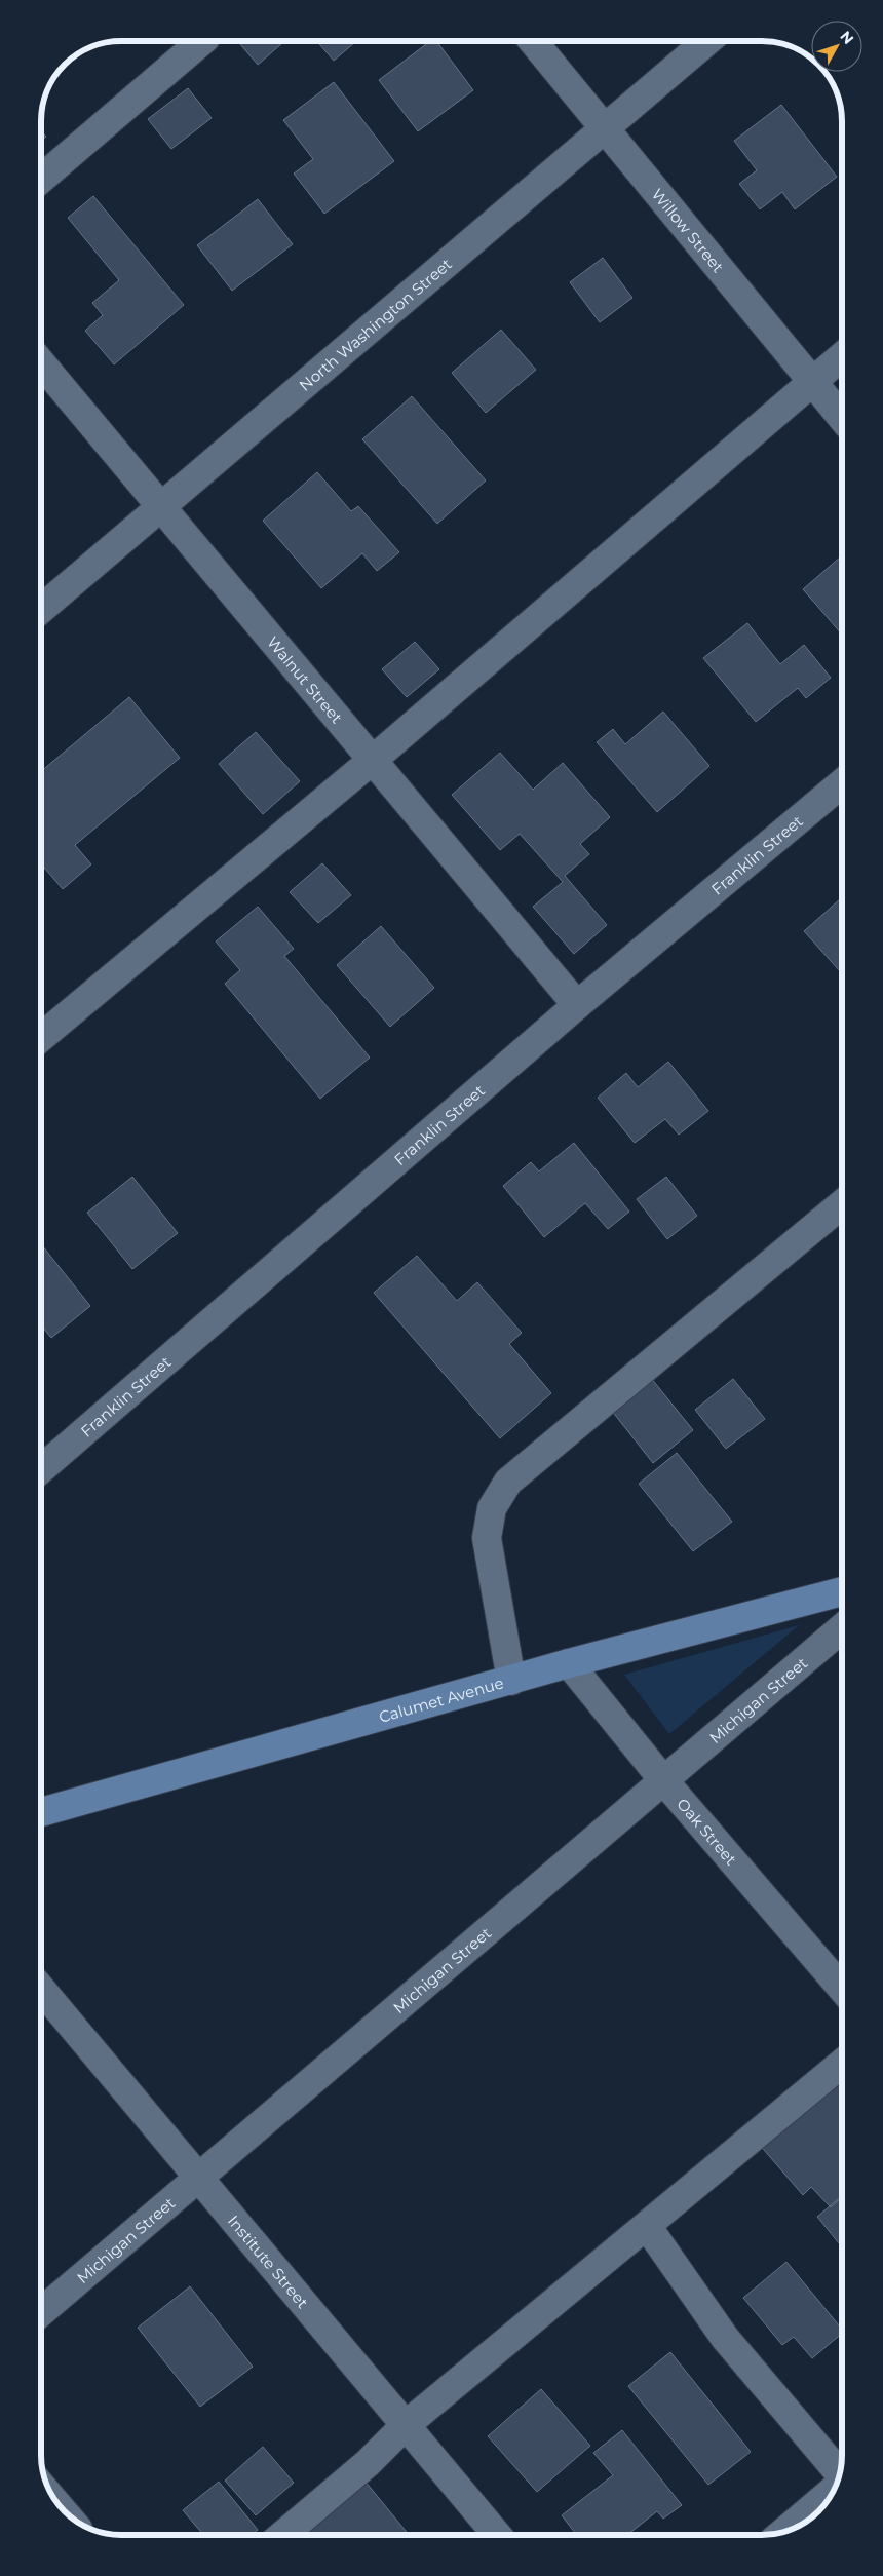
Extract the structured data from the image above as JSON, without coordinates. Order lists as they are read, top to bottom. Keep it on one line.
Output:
{"streets":{"main road":["Calumet Avenue"],"street":["Willow Street","North Washington Street","Walnut Street","Franklin Street","Michigan Street","Oak Street","Institute Street"]},"crossings":[["Willow Street","North Washington Street"],["North Washington Street","Walnut Street"],["Walnut Street","Franklin Street"],["Calumet Avenue","Oak Street"],["Michigan Street","Oak Street"],["Michigan Street","Institute Street"]],"north":"top right"}
